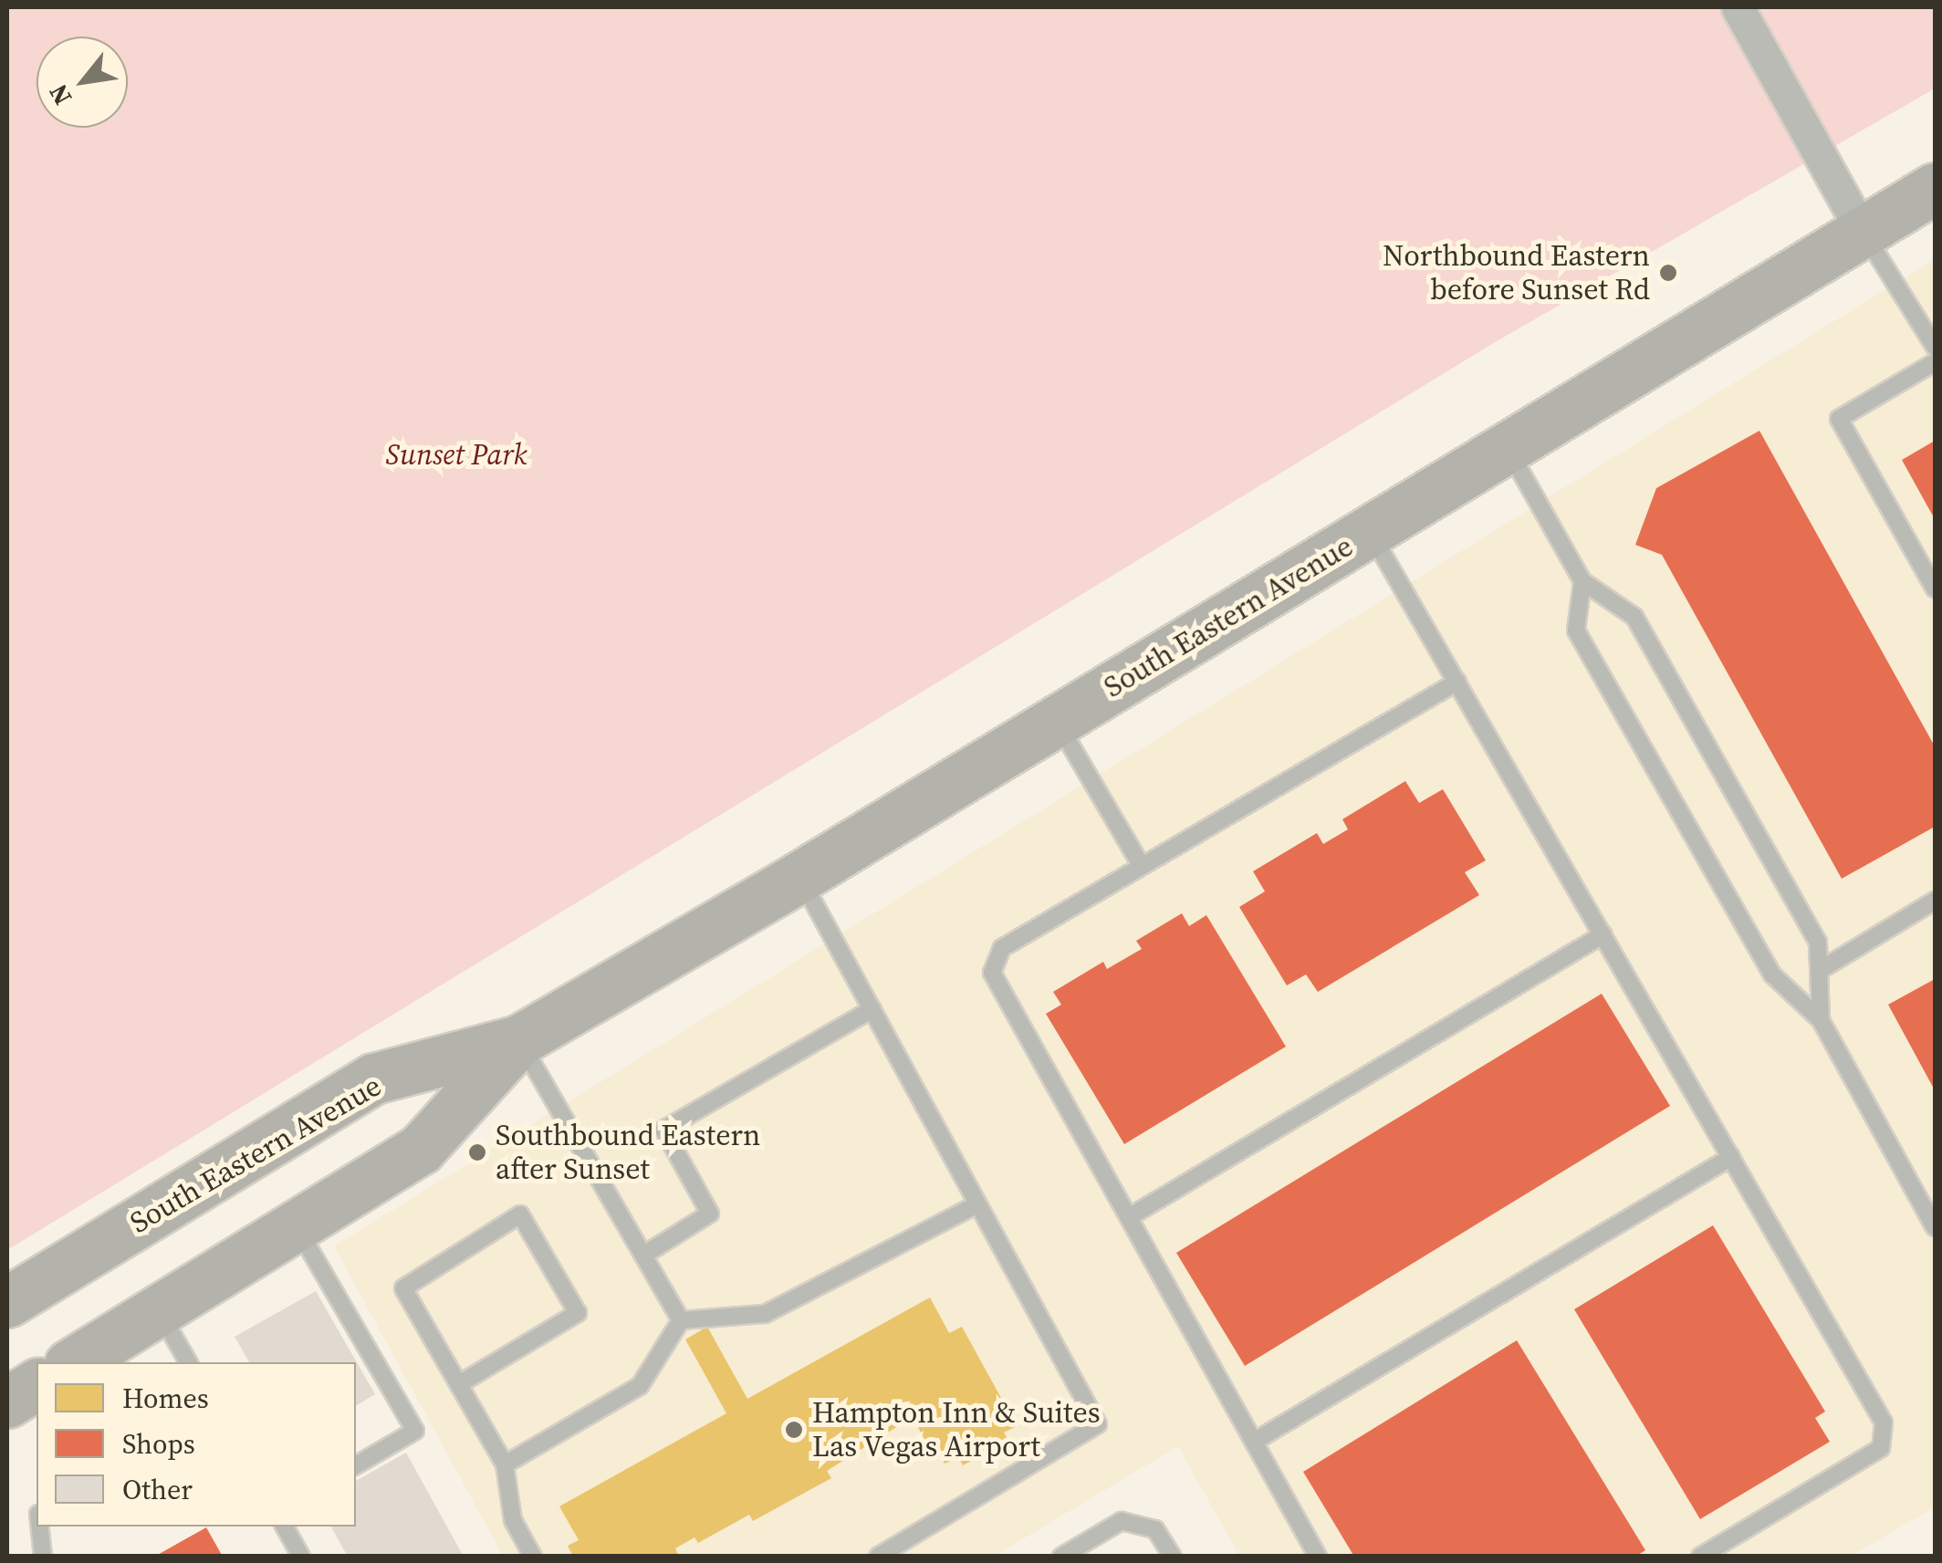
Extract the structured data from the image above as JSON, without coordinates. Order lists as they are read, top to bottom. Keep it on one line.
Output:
{"streets":{"main road":["South Eastern Avenue"]},"parks":["Sunset Park"],"places":["Northbound Eastern before Sunset Rd","Southbound Eastern after Sunset","Hampton Inn & Suites Las Vegas Airport"],"legend":["Homes","Shops","Other"],"north":"bottom left"}
